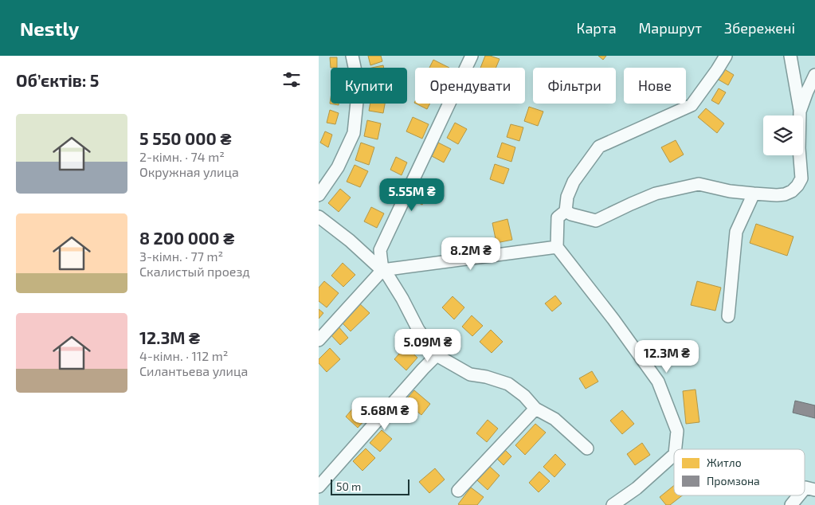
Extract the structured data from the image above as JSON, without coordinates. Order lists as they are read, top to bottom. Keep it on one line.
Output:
{"legend":["Житло","Промзона"],"scale_bar":"50 m","page":{"header":"Nestly","nav":["Карта","Маршрут","Збережені"],"heading":"Об’єктів: 5","chip":["Купити","Орендувати","Фільтри","Нове"],"list":[{"name":"5 550 000 ₴","note":"2-кімн. · 74 m² · Окружная улица"},{"name":"8 200 000 ₴","note":"3-кімн. · 77 m² · Скалистый проезд"},{"name":"12.3M ₴","note":"4-кімн. · 112 m² · Силантьева улица"}],"price":["5.55M ₴","8.2M ₴","5.09M ₴","12.3M ₴","5.68M ₴"],"scale":"50 m"}}
